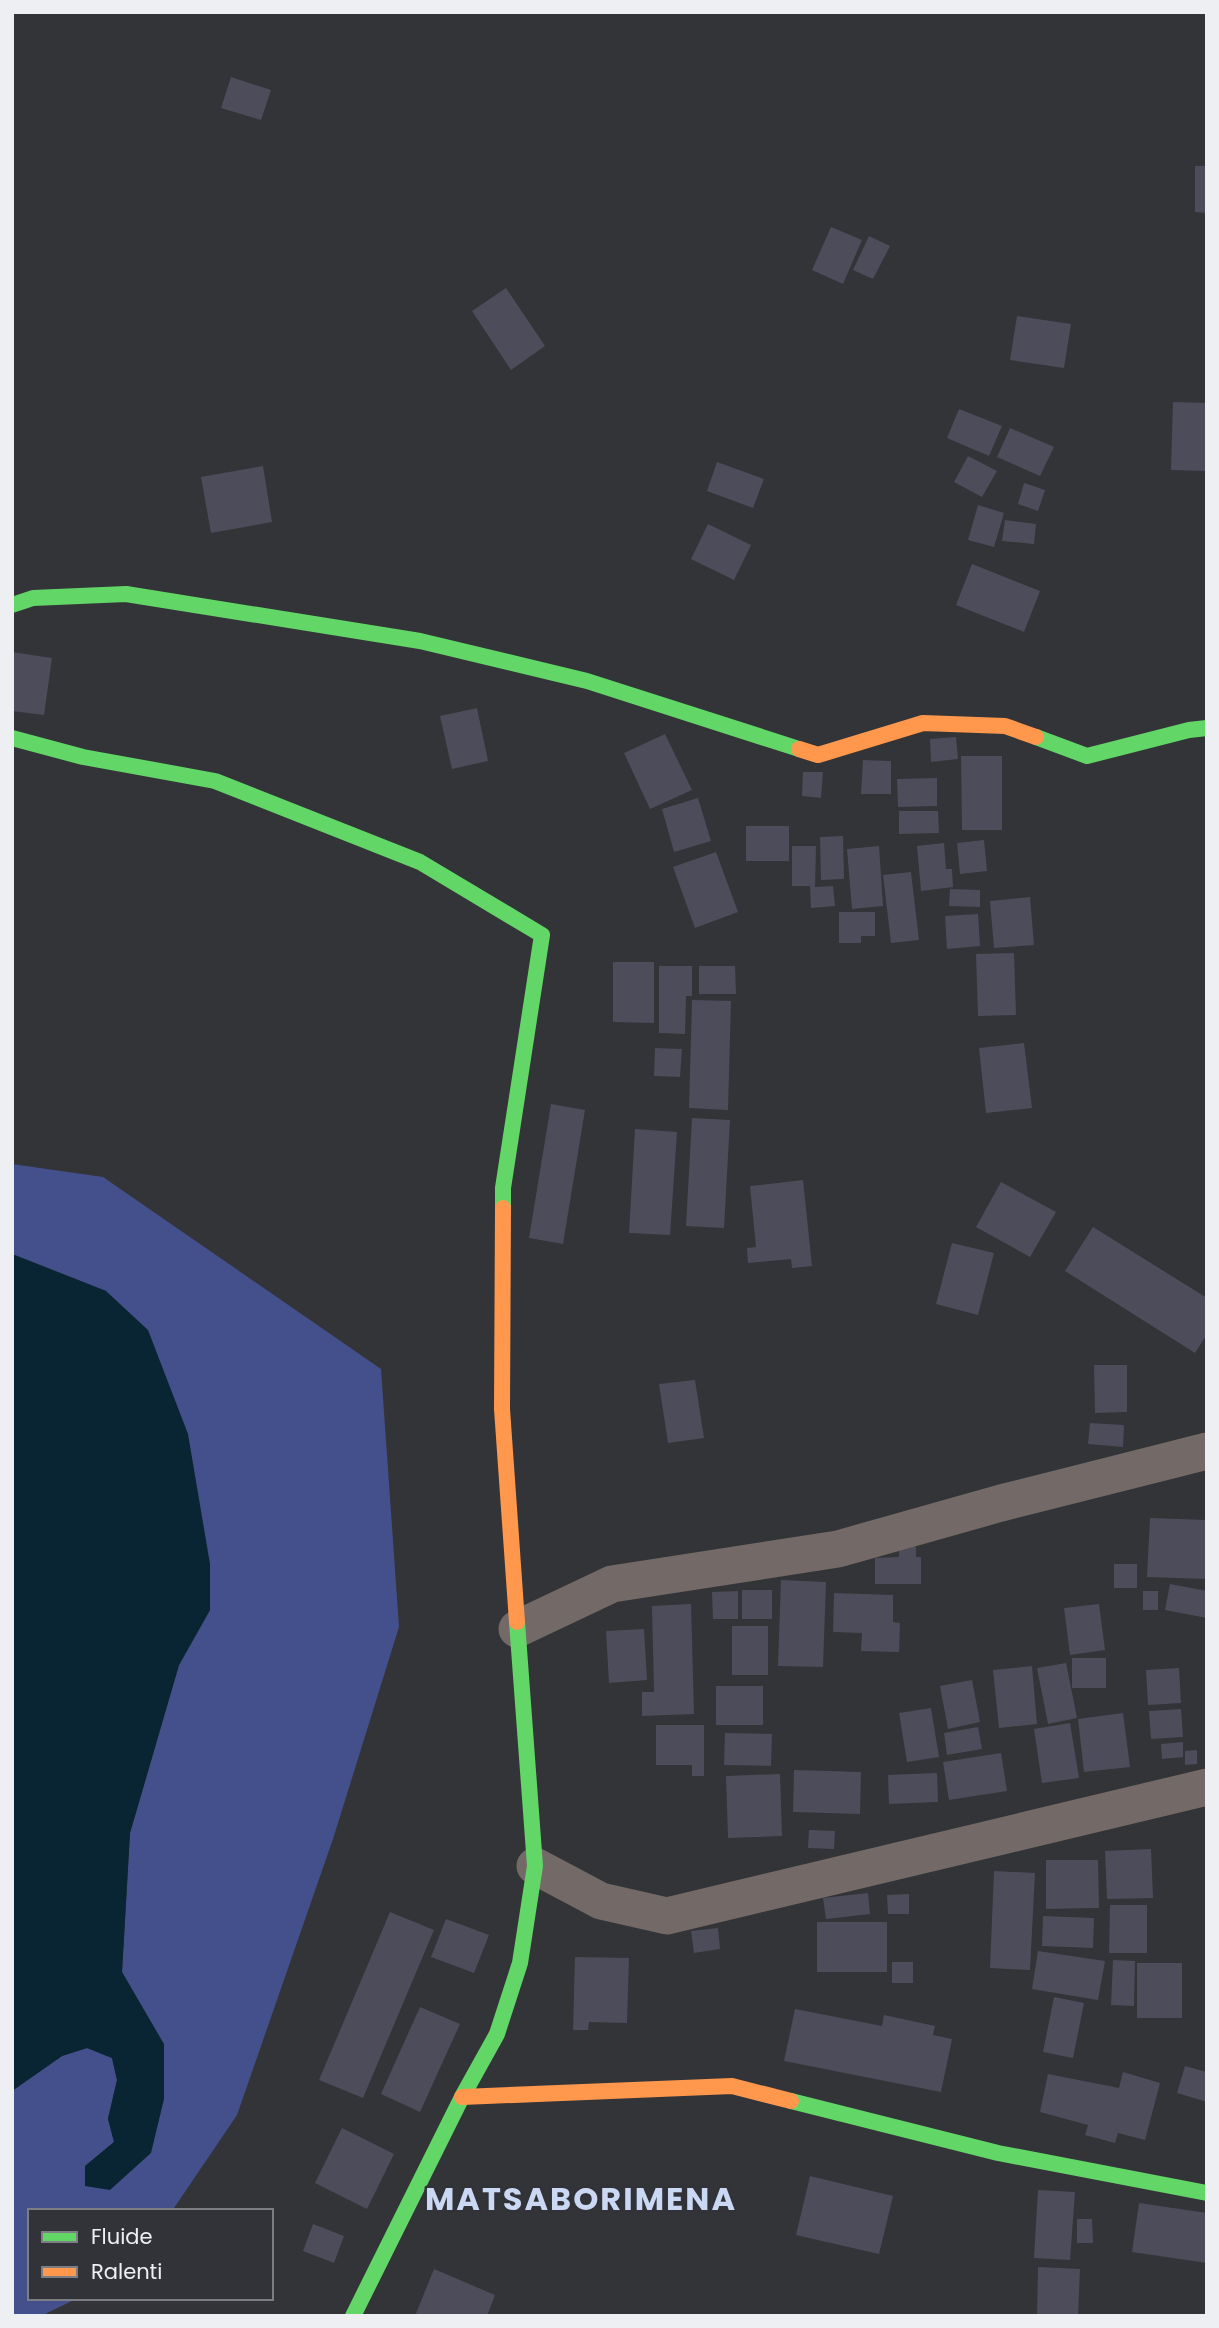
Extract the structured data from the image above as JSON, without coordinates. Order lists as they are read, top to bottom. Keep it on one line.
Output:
{"districts":["MATSABORIMENA"],"legend":["Fluide","Ralenti"]}
